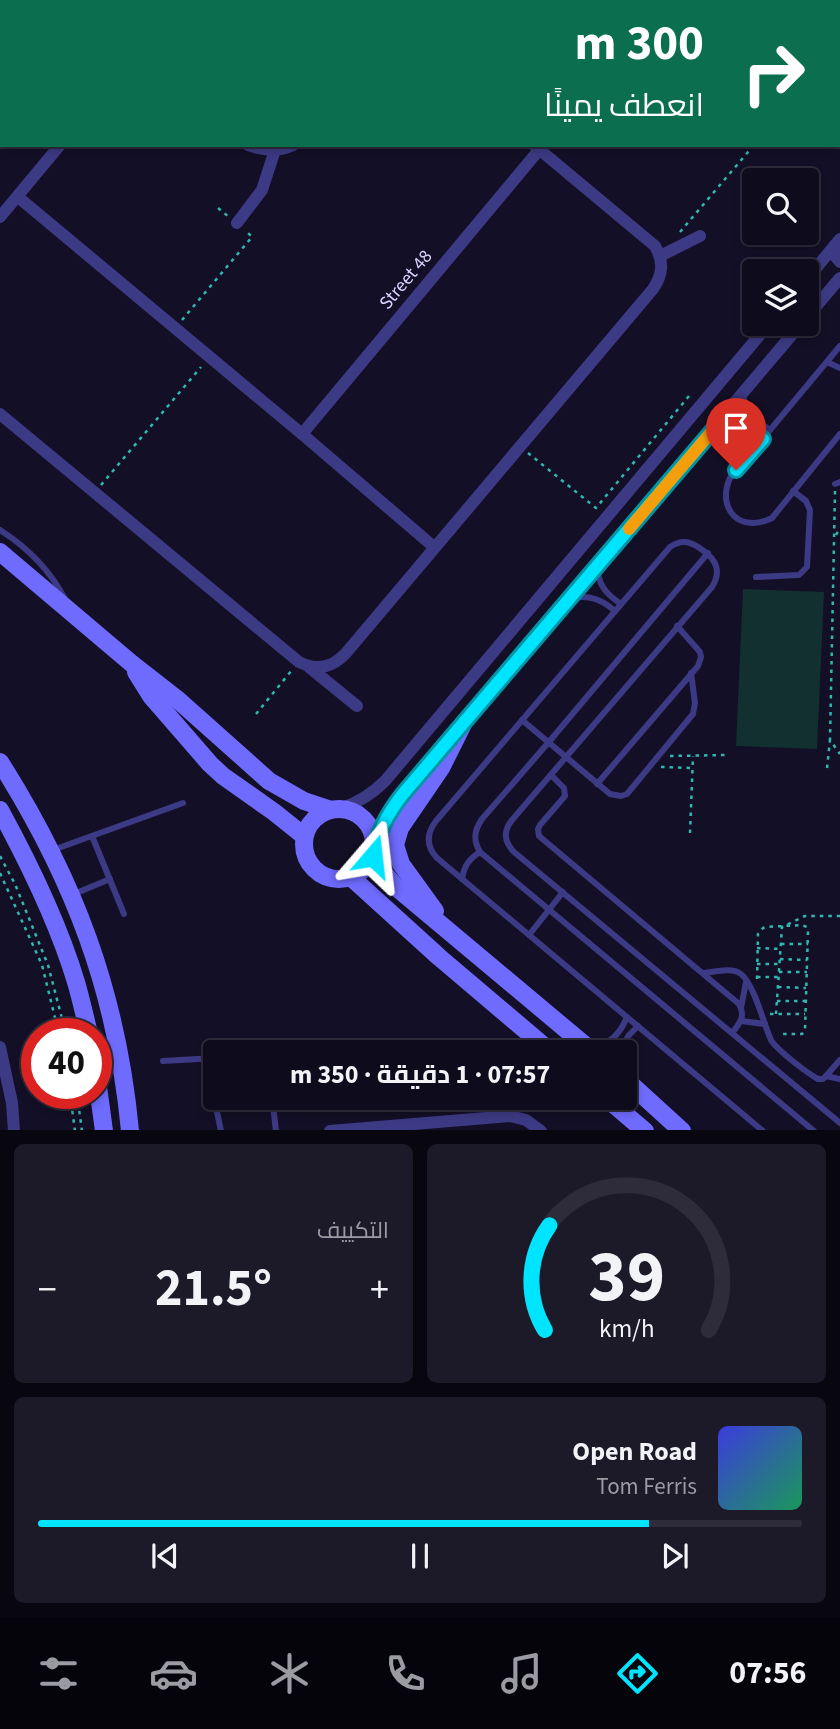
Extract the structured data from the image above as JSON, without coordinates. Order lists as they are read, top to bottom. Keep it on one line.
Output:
{"streets":{"street":["Street 48"]},"page":{"turn":["300 m","انعطف يمينًا"],"limit":"40","trip":"07:57 · 1 دقيقة · 350 m","tile":"التكييف","heat":["−","21.5°","+"],"song":["Open Road","Tom Ferris"],"tabs":"07:56","gauge":["39","km/h"]}}
